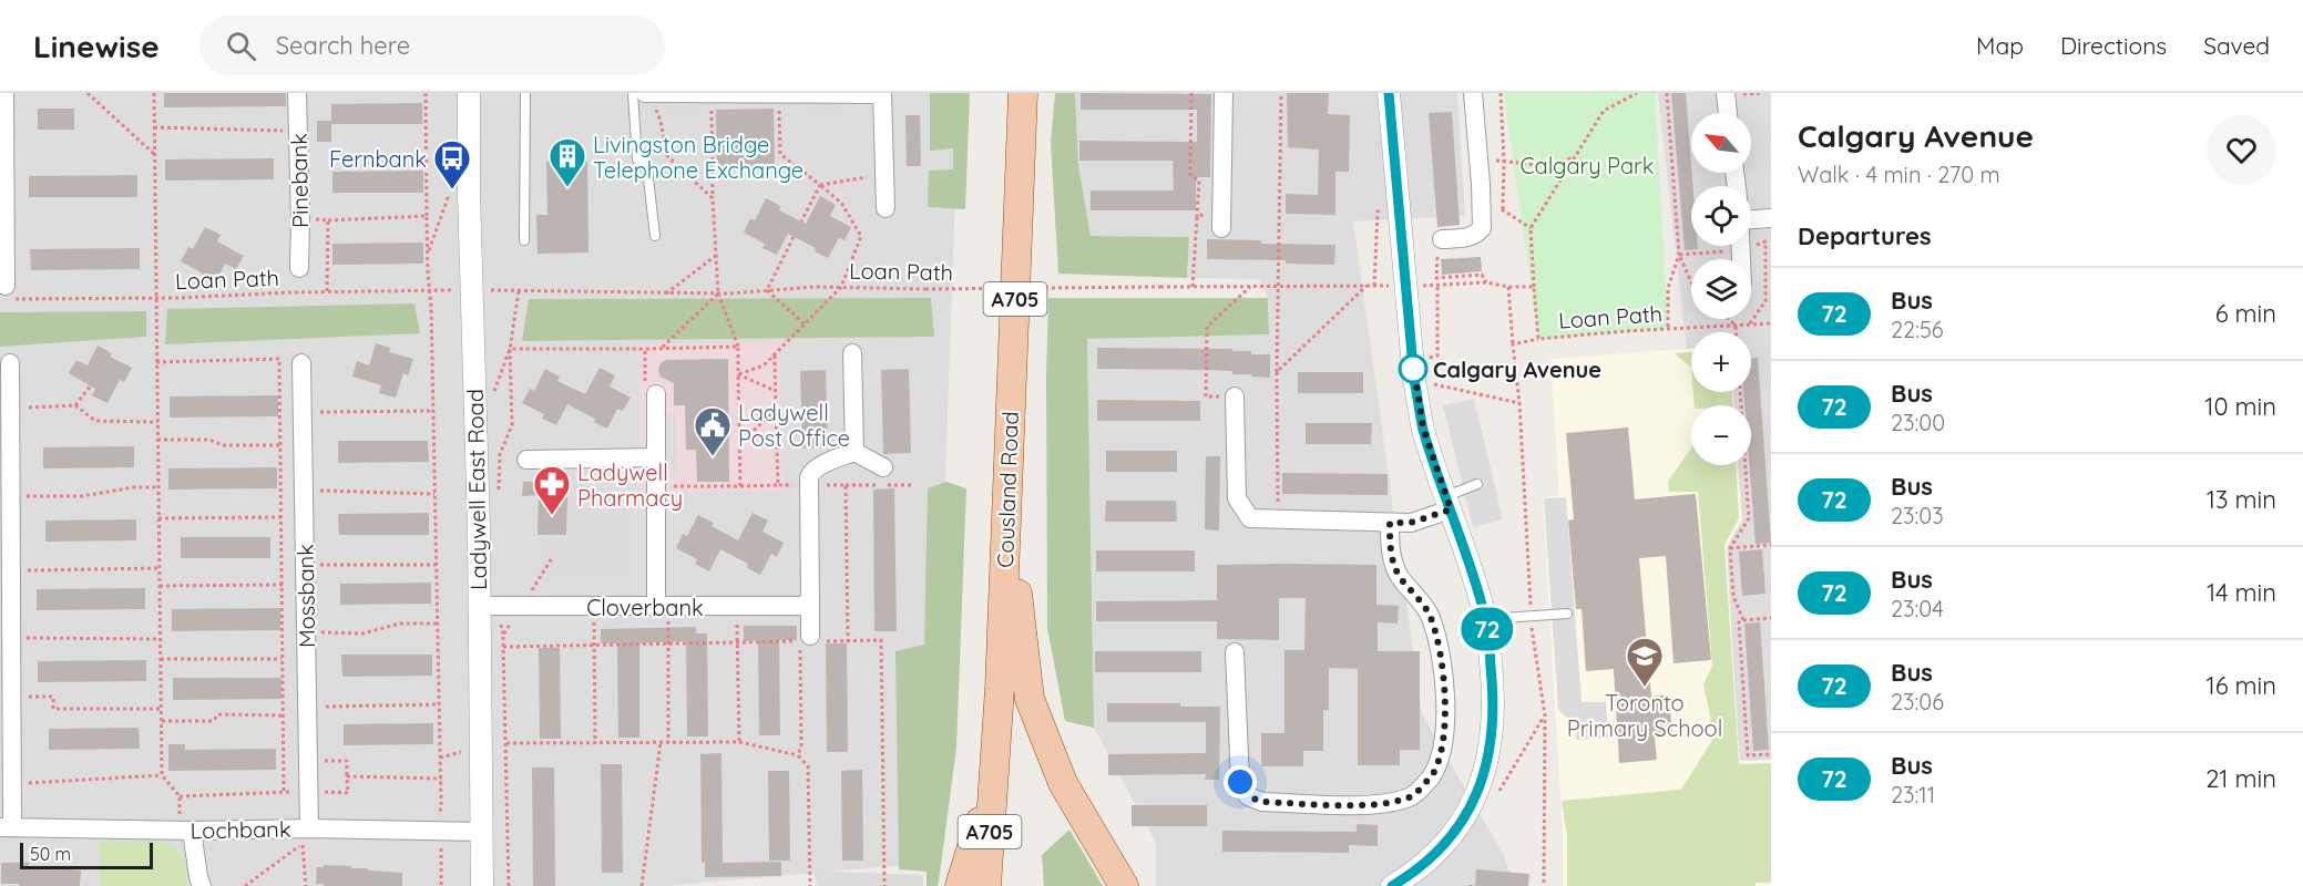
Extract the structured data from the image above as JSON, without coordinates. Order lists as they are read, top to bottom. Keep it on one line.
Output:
{"streets":{"main road":["A705","Cousland Road"],"street":["Pinebank","Ladywell East Road","Mossbank","Cloverbank","Lochbank"],"path":["Loan Path"]},"crossings":[["Ladywell East Road","Cloverbank"],["Ladywell East Road","Lochbank"],["Mossbank","Lochbank"]],"parks":["Calgary Park"],"places":{"building":["Livingston Bridge Telephone Exchange"],"bus stop":["Fernbank"],"other":["Calgary Avenue"],"public building":["Ladywell Post Office"],"pharmacy":["Ladywell Pharmacy"],"school or university":["Toronto Primary School"]},"lines":["bus line 72"],"scale_bar":"50 m","north":"top left","page":{"header":"Linewise","search":"Search here","nav":["Map","Directions","Saved"],"on_map":"72","heading":[["Calgary Avenue","Walk · 4 min · 270 m"],"Departures"],"map_buttons":["+","−"],"list":[{"mark":"72","name":"Bus","note":"22:56","value":"6 min"},{"mark":"72","name":"Bus","note":"23:00","value":"10 min"},{"mark":"72","name":"Bus","note":"23:03","value":"13 min"},{"mark":"72","name":"Bus","note":"23:04","value":"14 min"},{"mark":"72","name":"Bus","note":"23:06","value":"16 min"},{"mark":"72","name":"Bus","note":"23:11","value":"21 min"}],"scale":"50 m"}}
